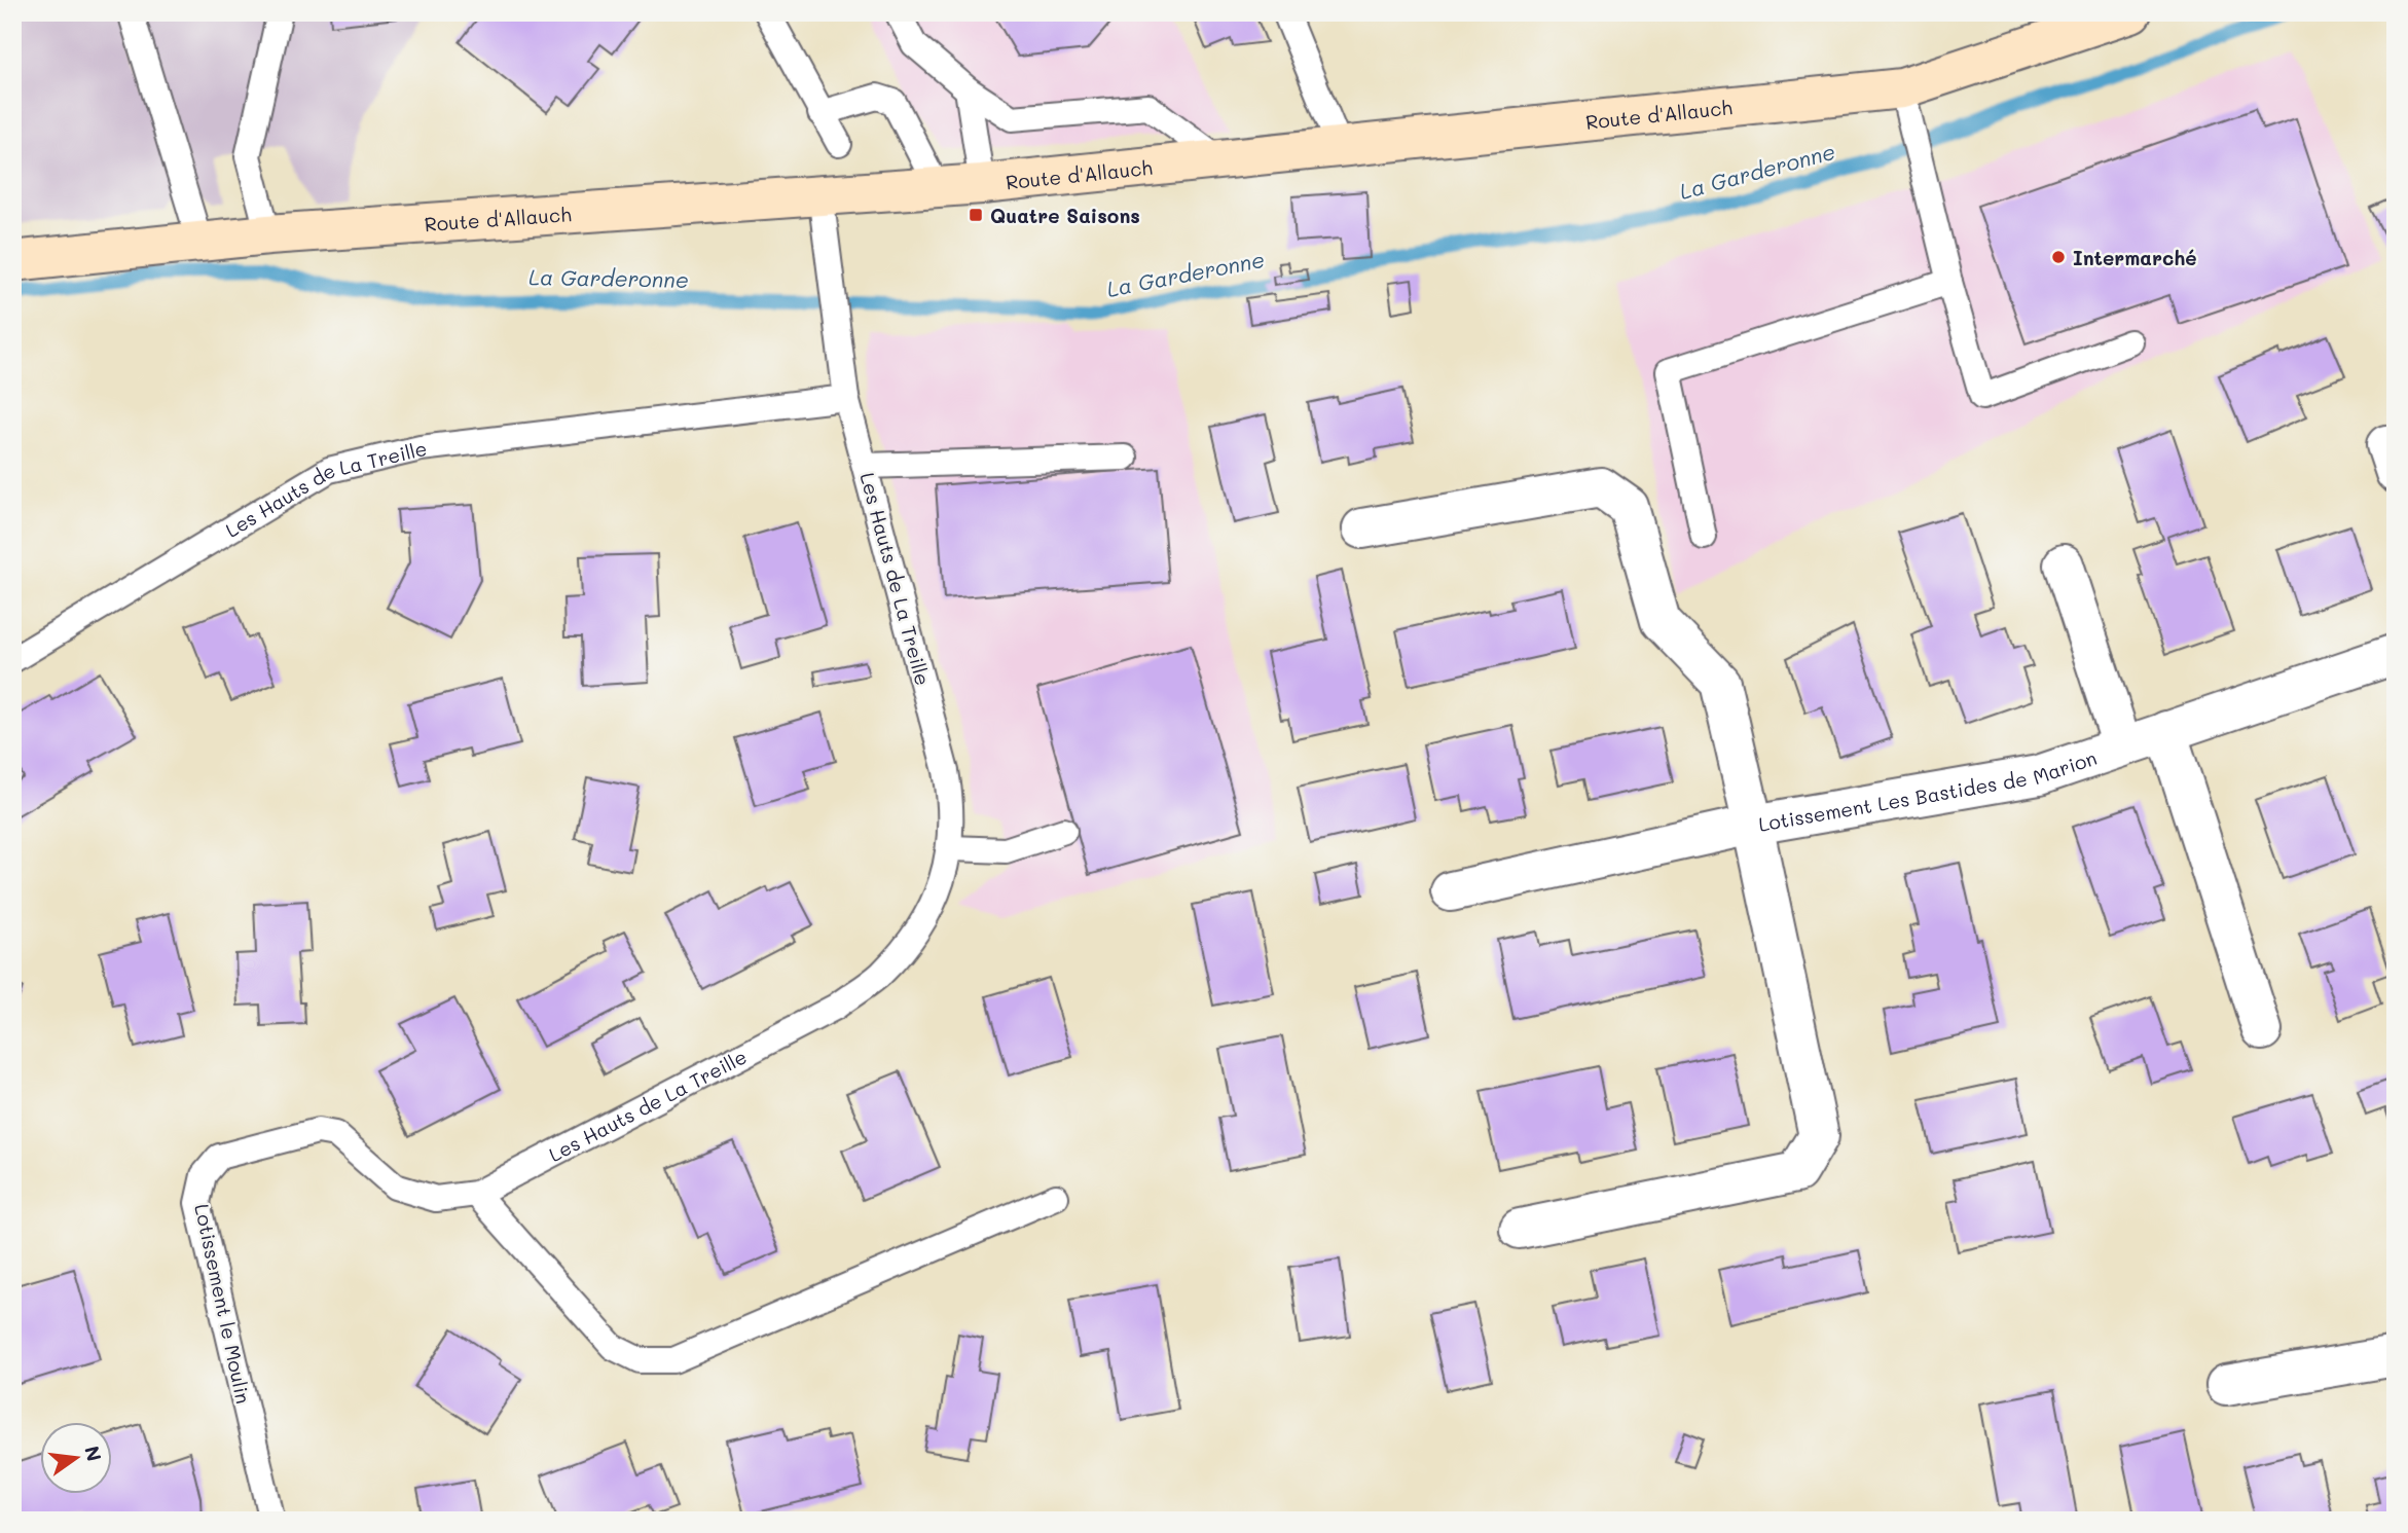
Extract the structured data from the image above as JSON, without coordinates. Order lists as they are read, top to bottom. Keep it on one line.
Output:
{"streets":{"main road":["Route d'Allauch"],"street":["Lotissement Les Bastides de Marion"],"lane":["Les Hauts de La Treille","Lotissement le Moulin"]},"crossings":[["Route d'Allauch","Les Hauts de La Treille"],["Les Hauts de La Treille","Lotissement le Moulin"]],"water":["La Garderonne"],"places":{"transit":["Quatre Saisons"],"other":["Intermarché"]},"north":"right"}
